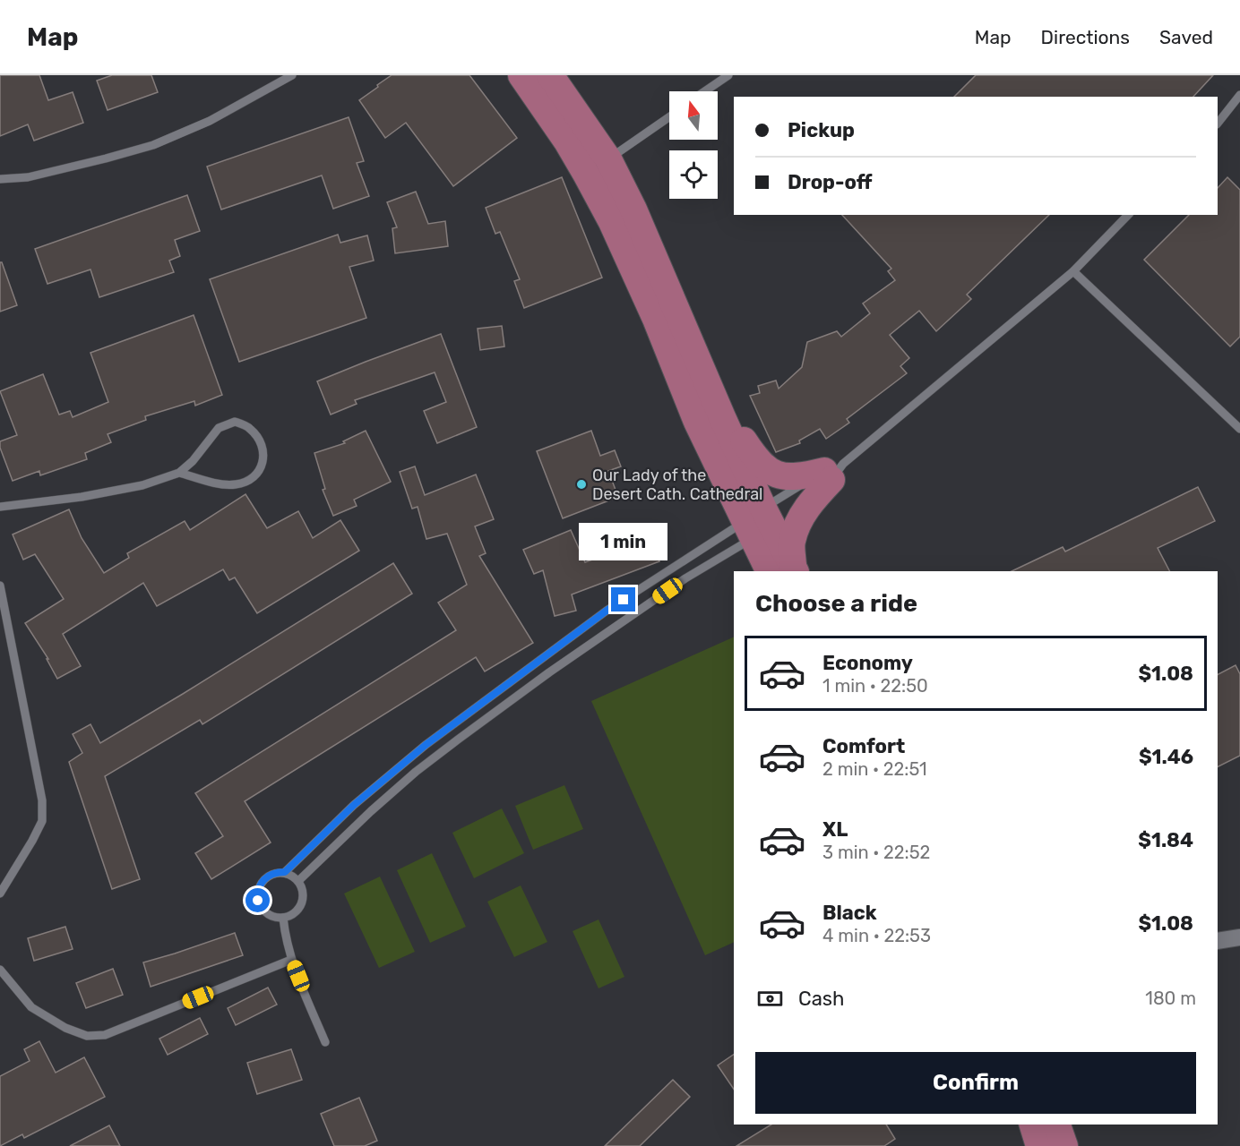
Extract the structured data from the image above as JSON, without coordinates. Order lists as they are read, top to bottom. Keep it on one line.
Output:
{"places":["Our Lady of the Desert Cath. Cathedral"],"north":"top","page":{"header":"Map","nav":["Map","Directions","Saved"],"banner":["Pickup","Drop-off"],"bubble":"1 min","heading":"Choose a ride","list":[{"name":"Economy","note":"1 min · 22:50","value":"$1.08"},{"name":"Comfort","note":"2 min · 22:51","value":"$1.46"},{"name":"XL","note":"3 min · 22:52","value":"$1.84"},{"name":"Black","note":"4 min · 22:53","value":"$1.08"}],"pay":["Cash","180 m"],"buttons":"Confirm"}}
